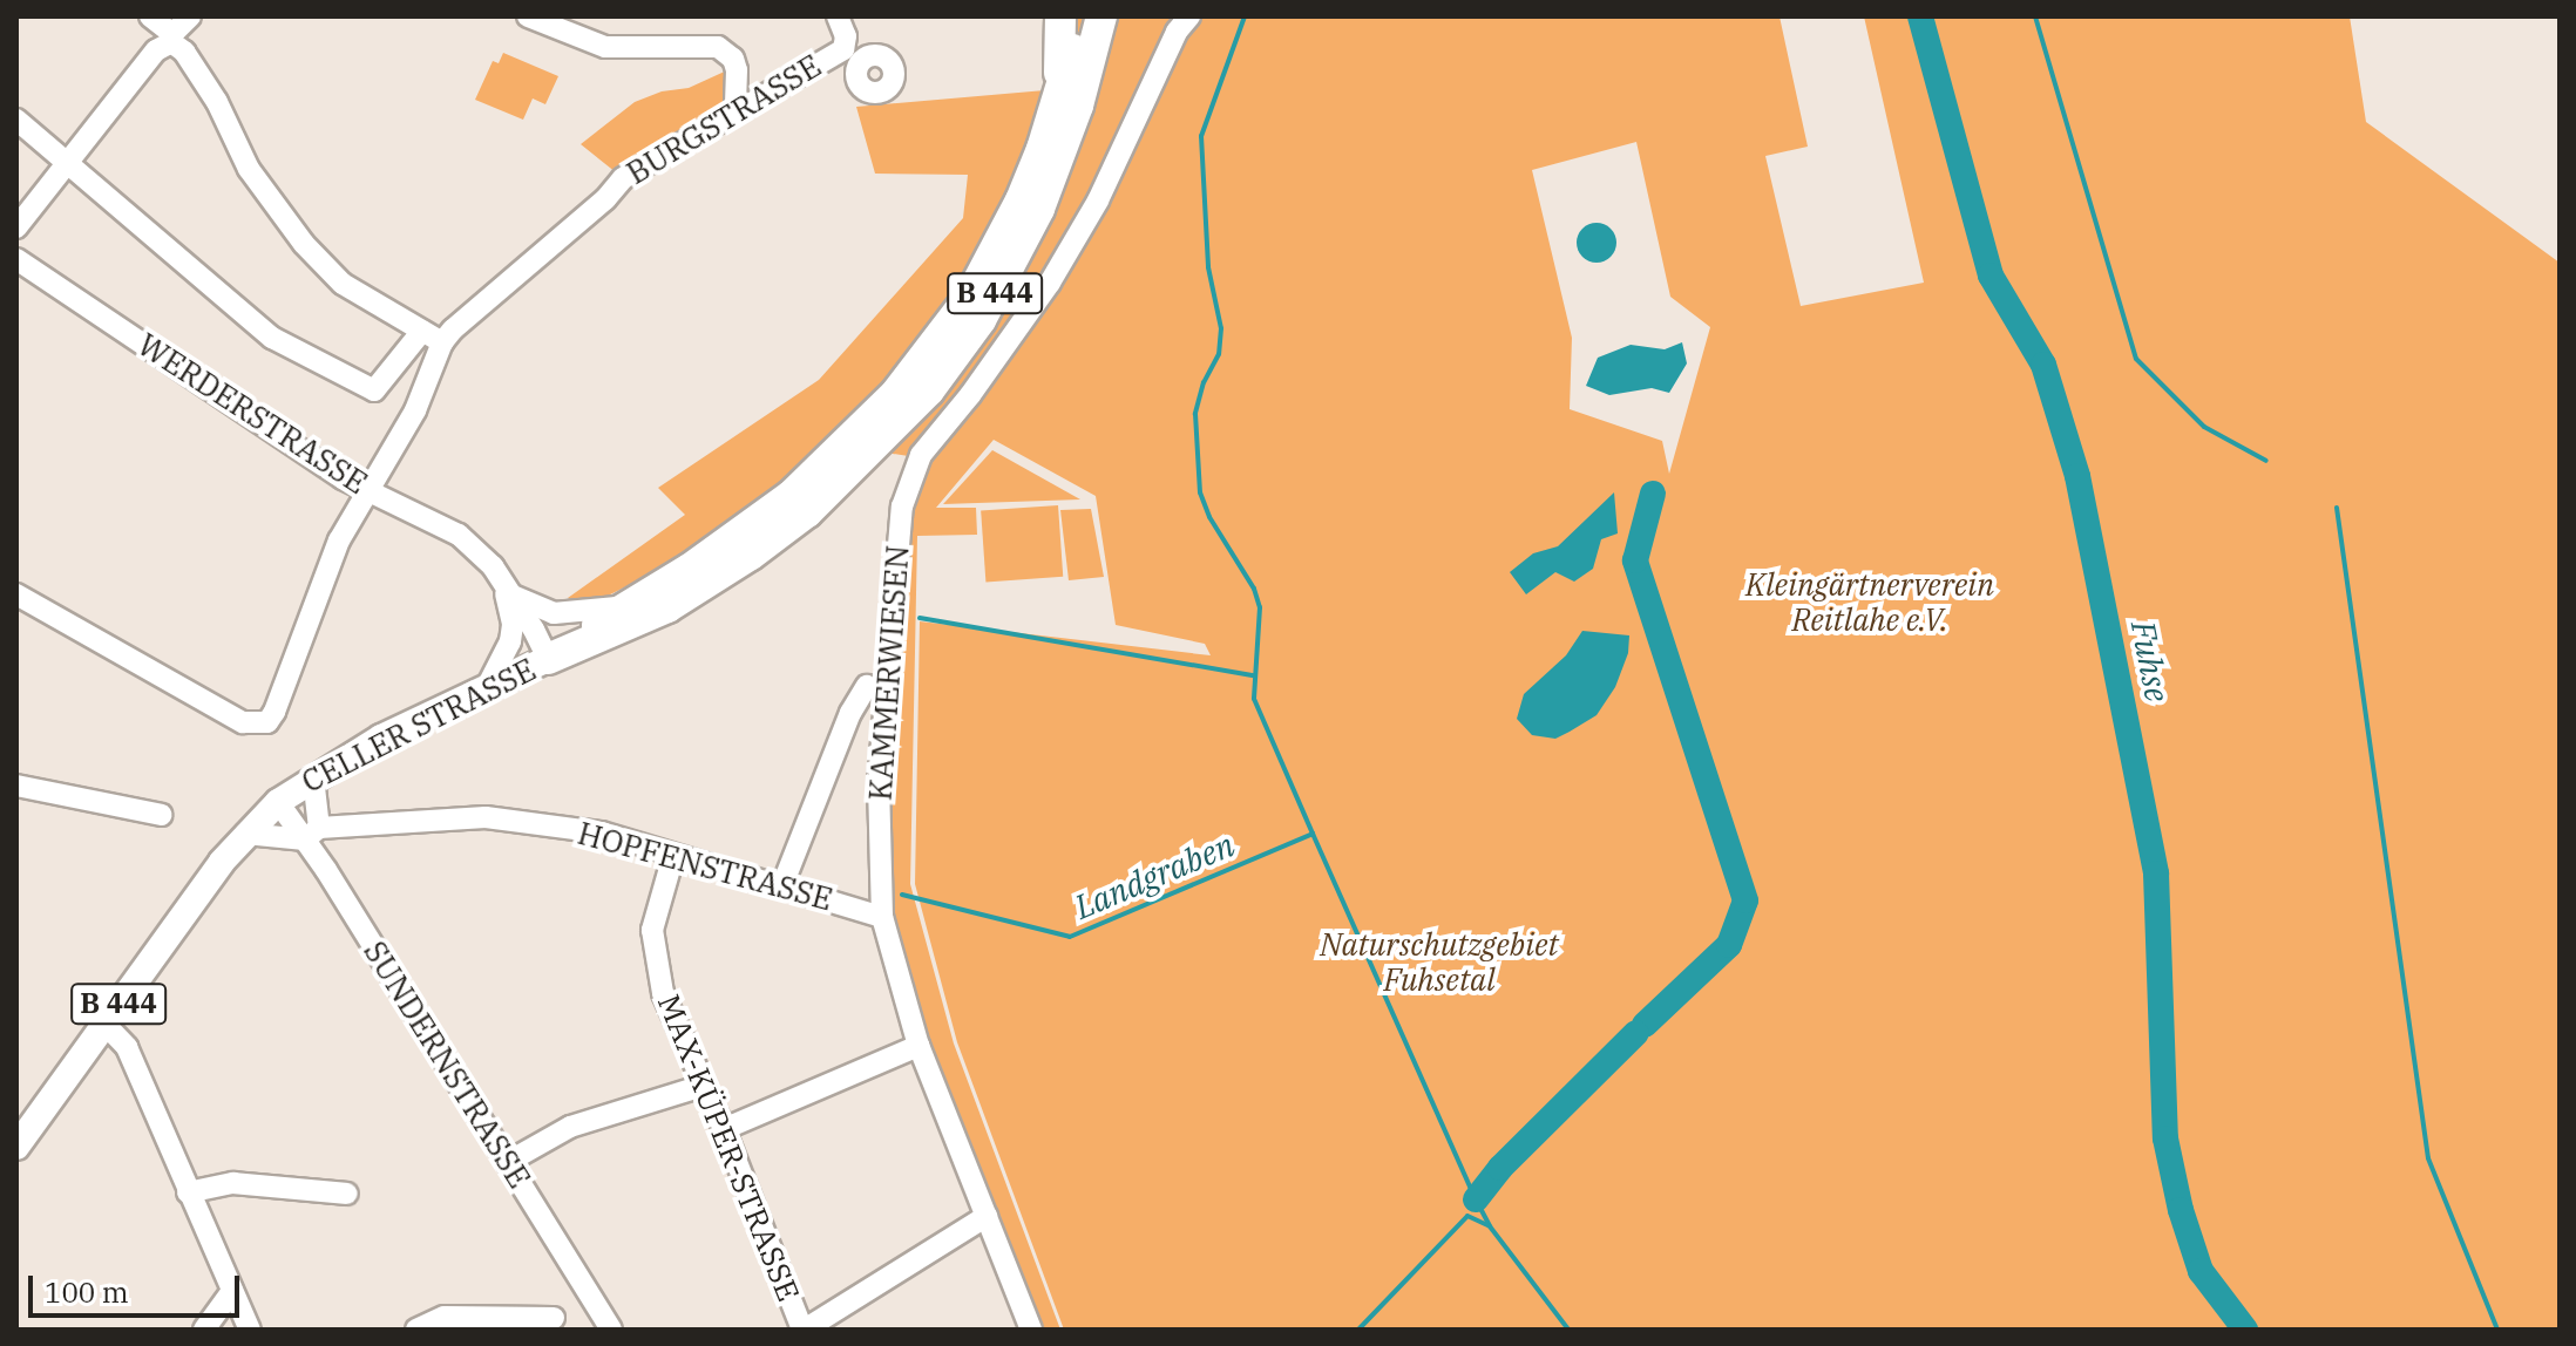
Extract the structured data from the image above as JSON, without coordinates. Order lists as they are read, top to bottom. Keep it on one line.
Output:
{"streets":{"highway":["B 444"],"main road":["CELLER STRASSE"],"street":["BURGSTRASSE","WERDERSTRASSE","KAMMERWIESEN","HOPFENSTRASSE","SUNDERNSTRASSE","MAX-KÜPER-STRASSE"]},"crossings":[["B 444","WERDERSTRASSE"],["B 444","CELLER STRASSE"],["WERDERSTRASSE","CELLER STRASSE"],["KAMMERWIESEN","HOPFENSTRASSE"],["CELLER STRASSE","HOPFENSTRASSE"],["CELLER STRASSE","SUNDERNSTRASSE"],["HOPFENSTRASSE","SUNDERNSTRASSE"],["HOPFENSTRASSE","MAX-KÜPER-STRASSE"]],"water":["Fuhse","Landgraben"],"parks":["Kleingärtnerverein Reitlahe e.V.","Naturschutzgebiet Fuhsetal"],"scale_bar":"100 m"}
